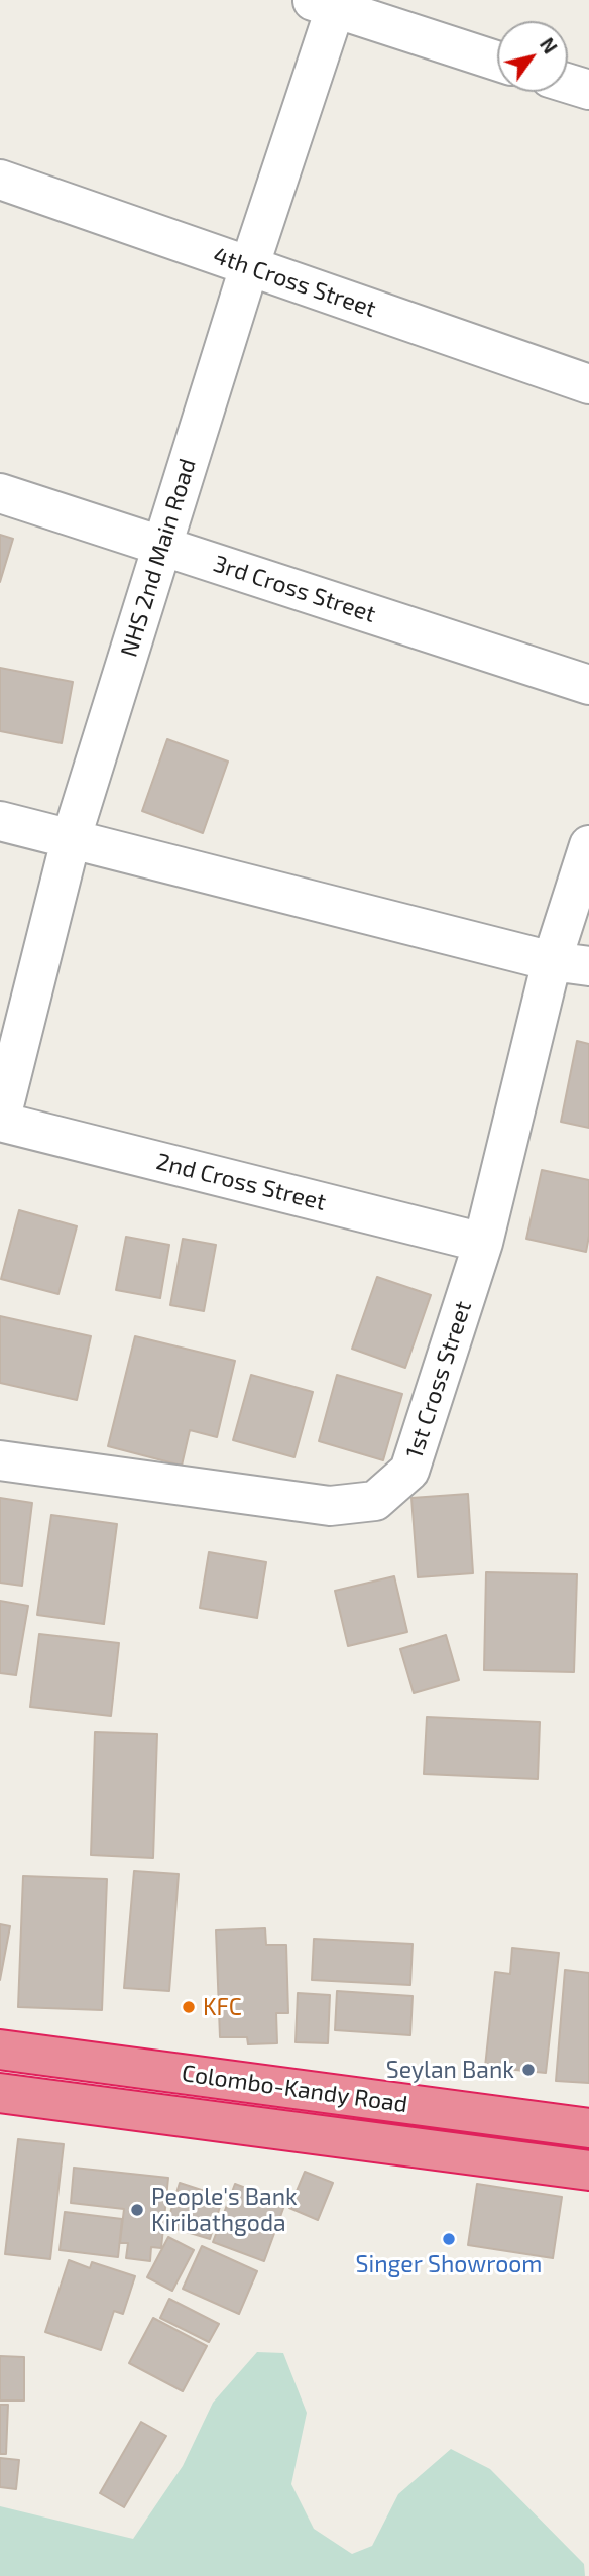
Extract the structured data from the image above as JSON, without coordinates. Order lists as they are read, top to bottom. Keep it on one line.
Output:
{"streets":{"highway":["Colombo-Kandy Road"],"street":["4th Cross Street","NHS 2nd Main Road","3rd Cross Street","2nd Cross Street","1st Cross Street"]},"crossings":[["4th Cross Street","NHS 2nd Main Road"],["NHS 2nd Main Road","3rd Cross Street"],["NHS 2nd Main Road","2nd Cross Street"],["2nd Cross Street","1st Cross Street"]],"places":["KFC","Seylan Bank","People's Bank Kiribathgoda","Singer Showroom"],"north":"top right"}
